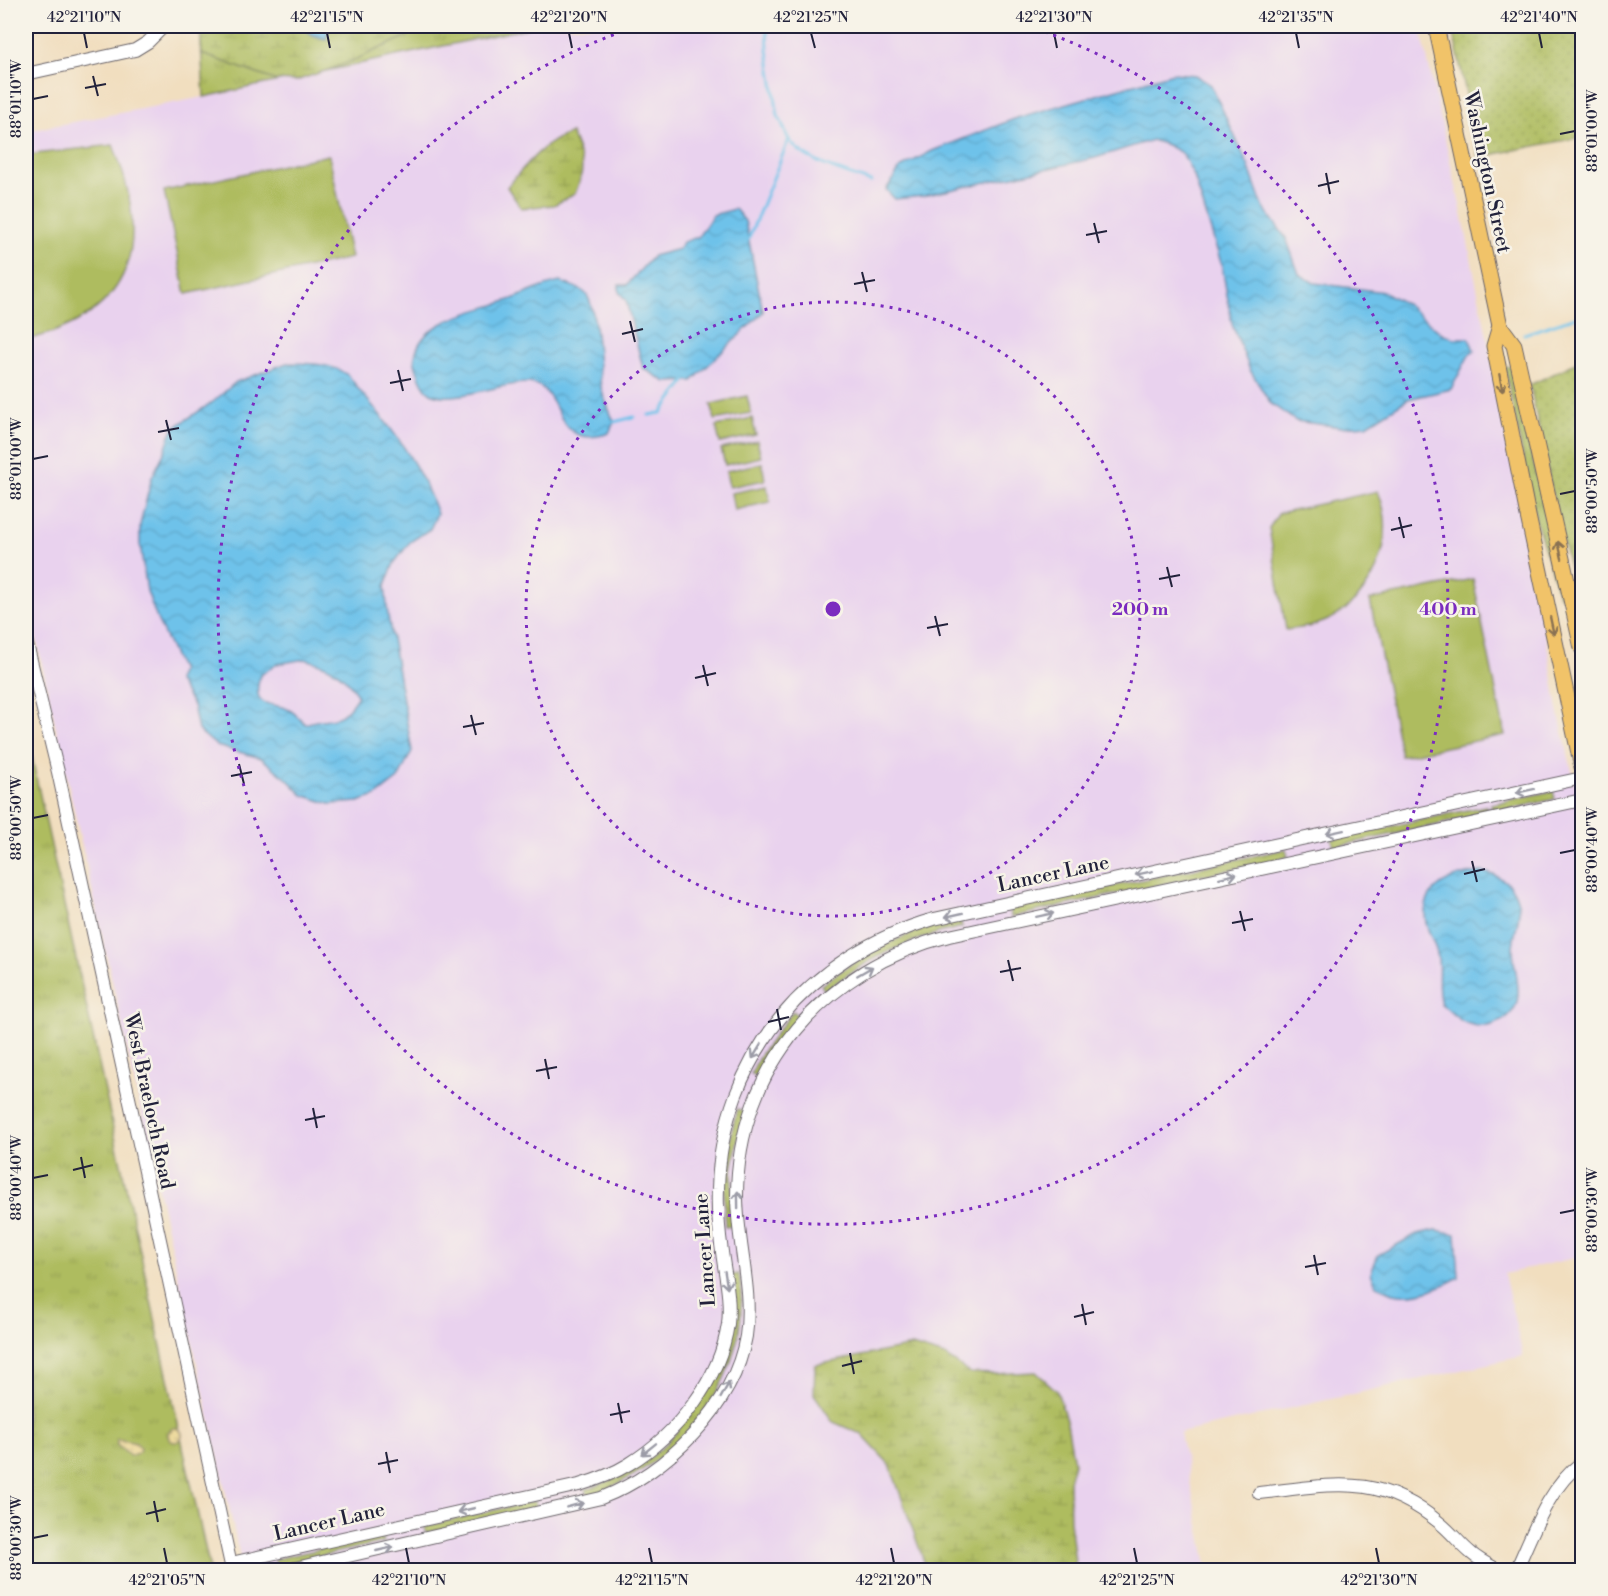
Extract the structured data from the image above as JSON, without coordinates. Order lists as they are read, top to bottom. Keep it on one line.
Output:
{"streets":{"main road":["Washington Street"],"street":["Lancer Lane","West Braeloch Road"]},"crossings":[["Lancer Lane","West Braeloch Road"]],"coordinates":["42°21'10\"N","42°21'15\"N","42°21'20\"N","42°21'25\"N","42°21'30\"N","42°21'35\"N","42°21'40\"N","88°01'10\"W","88°01'00\"W","88°00'50\"W","88°00'40\"W","88°00'30\"W","42°21'05\"N"],"rings":["200 m","400 m"]}
